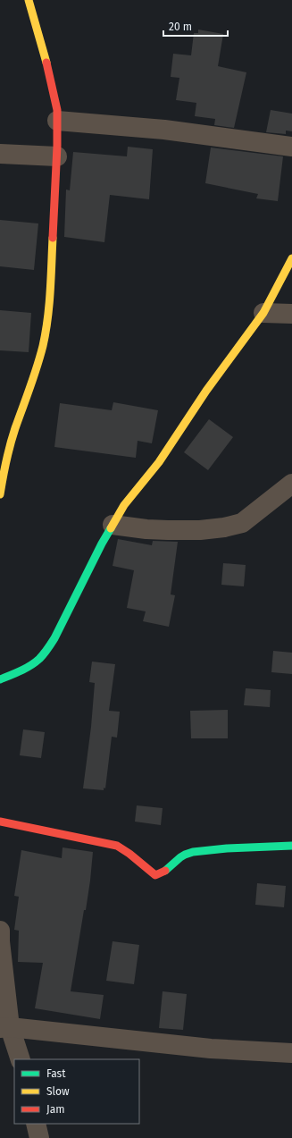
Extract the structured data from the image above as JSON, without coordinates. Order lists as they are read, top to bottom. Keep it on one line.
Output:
{"legend":["Fast","Slow","Jam"],"scale_bar":"20 m"}
